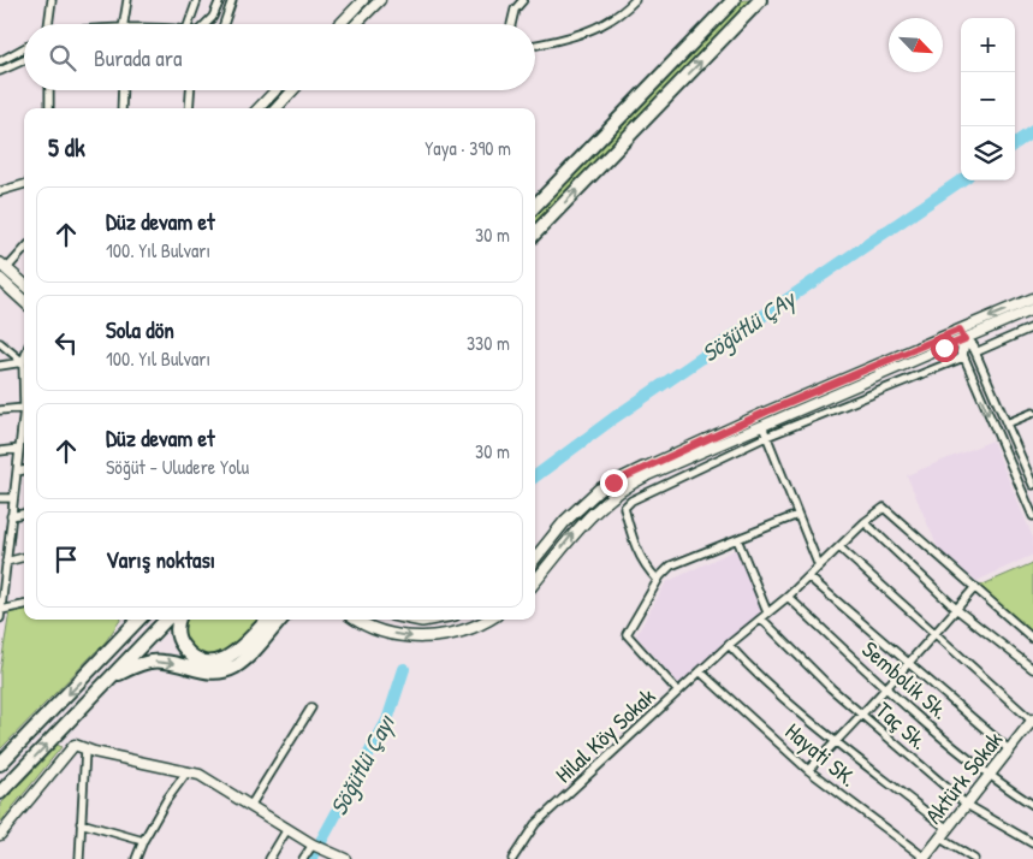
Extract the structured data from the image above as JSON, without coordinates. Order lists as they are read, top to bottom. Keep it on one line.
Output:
{"streets":{"main road":["Aktürk Sokak"],"street":["Sembolik Sk.","Taç Sk.","Hilal Köy Sokak","Hayati SK."]},"crossings":[["Sembolik Sk.","Aktürk Sokak"],["Taç Sk.","Hilal Köy Sokak"],["Taç Sk.","Aktürk Sokak"],["Hilal Köy Sokak","Hayati SK."],["Hayati SK.","Aktürk Sokak"]],"water":["Söğütlü ÇAy","Söğütlü Çayı"],"north":"bottom right","page":{"map_buttons":["+","−"],"search":"Burada ara","heading":["5 dk","Yaya · 390 m"],"list":[["Düz devam et","100. Yıl Bulvarı","30 m"],["Sola dön","100. Yıl Bulvarı","330 m"],["Düz devam et","Söğüt - Uludere Yolu","30 m"],"Varış noktası"]}}
